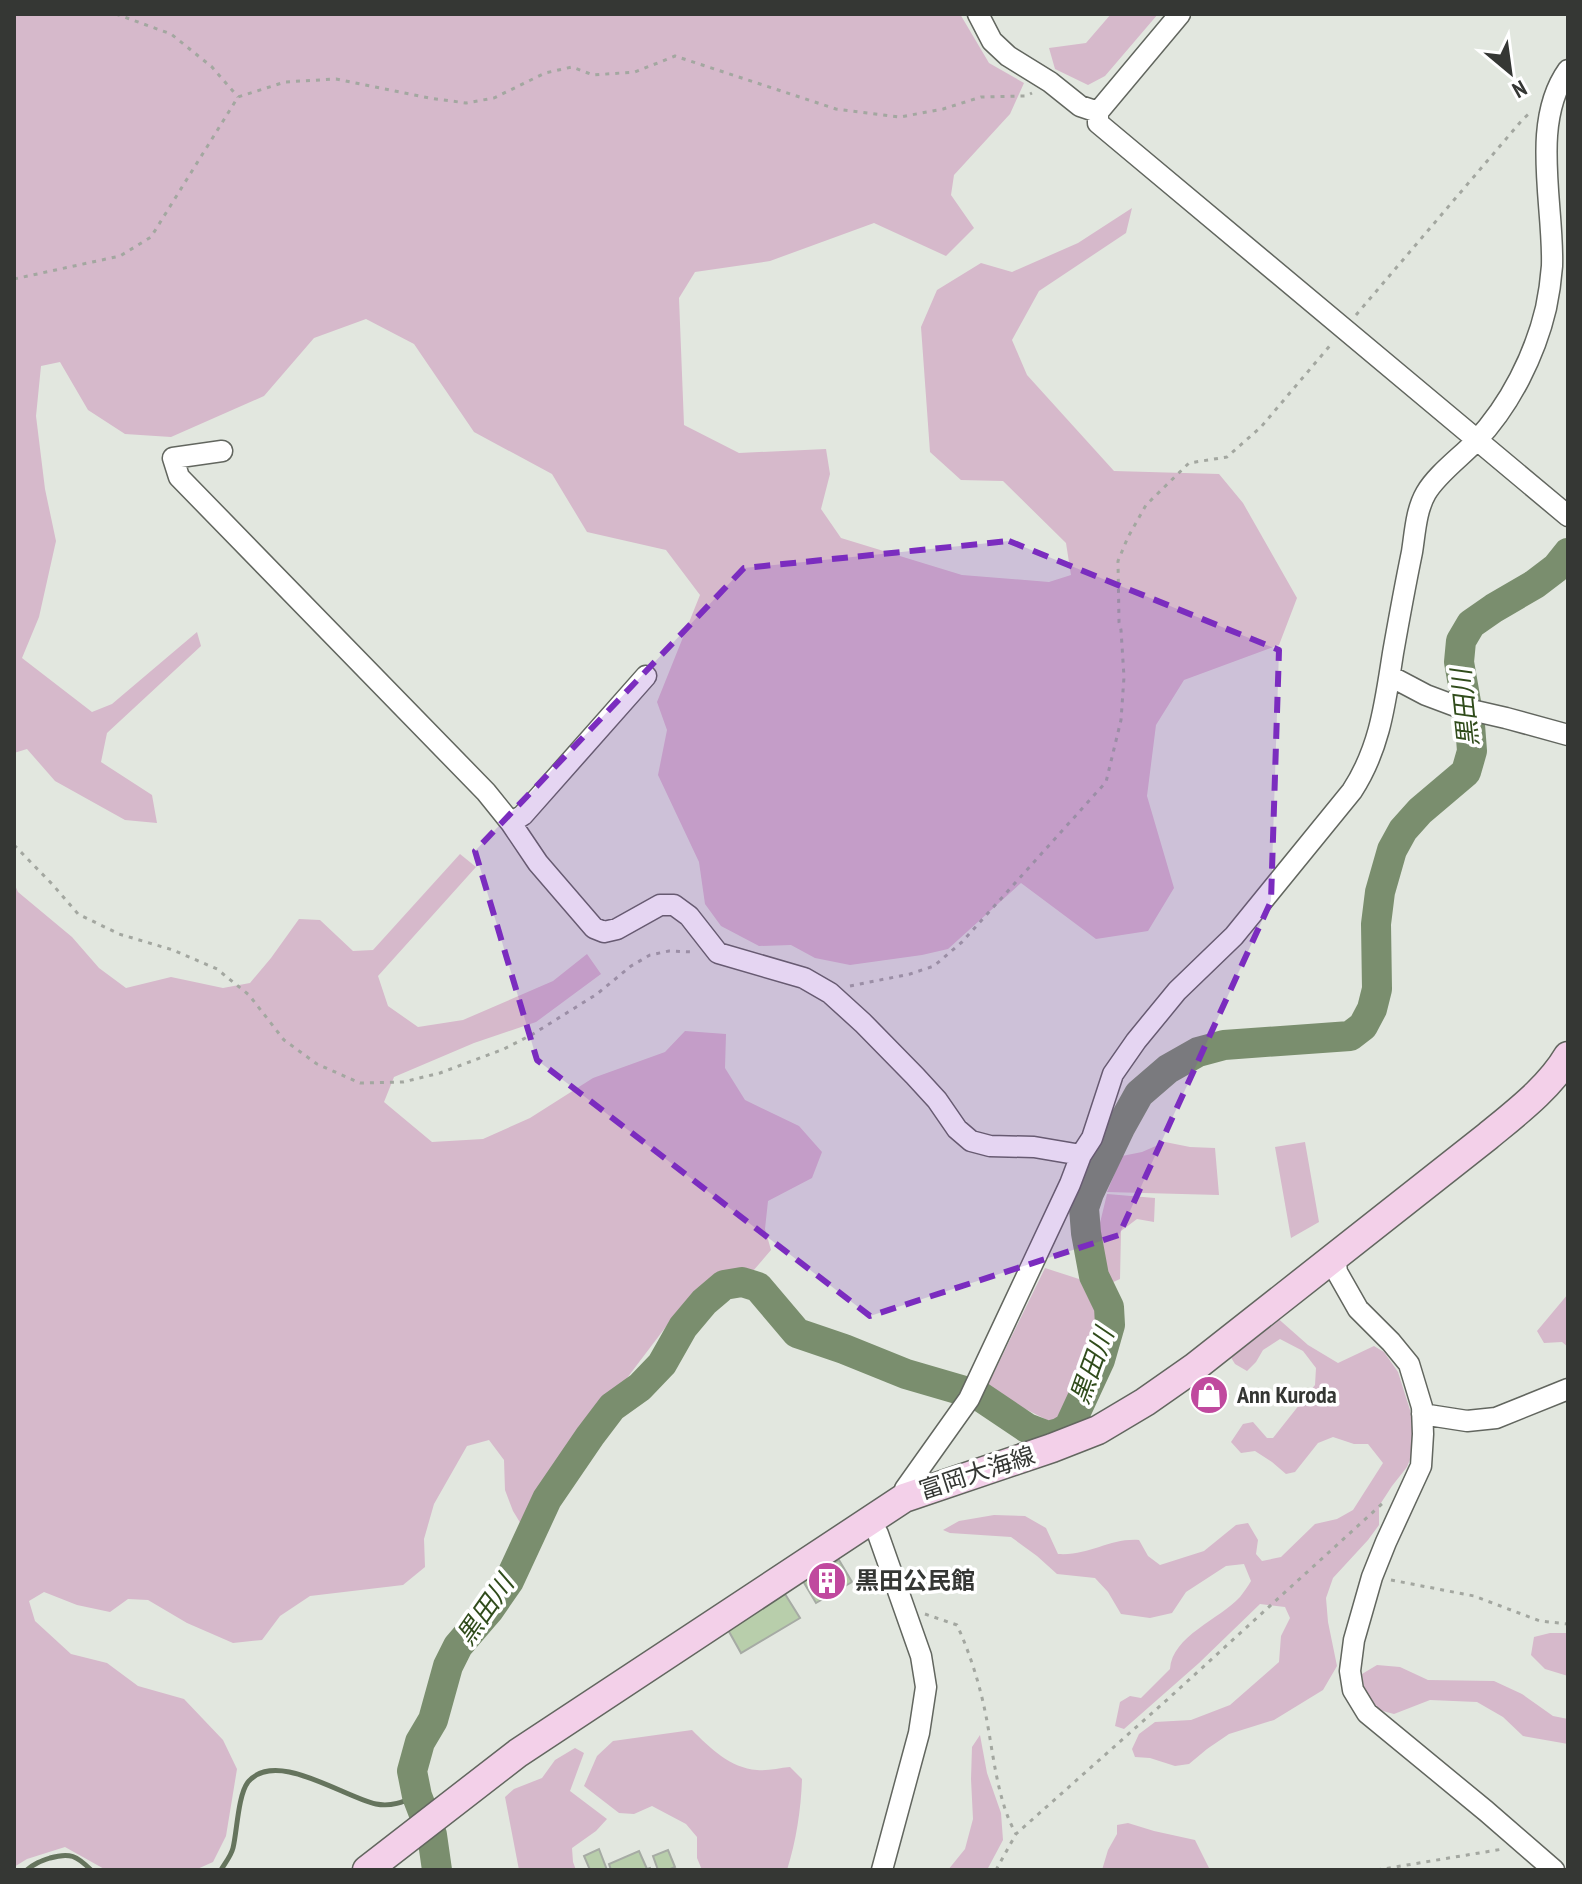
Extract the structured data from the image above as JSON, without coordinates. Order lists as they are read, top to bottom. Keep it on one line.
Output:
{"streets":{"main road":["富岡大海線"]},"water":["黒田川"],"places":{"shop":["Ann Kuroda"],"building":["黒田公民館"]},"north":"bottom right"}
